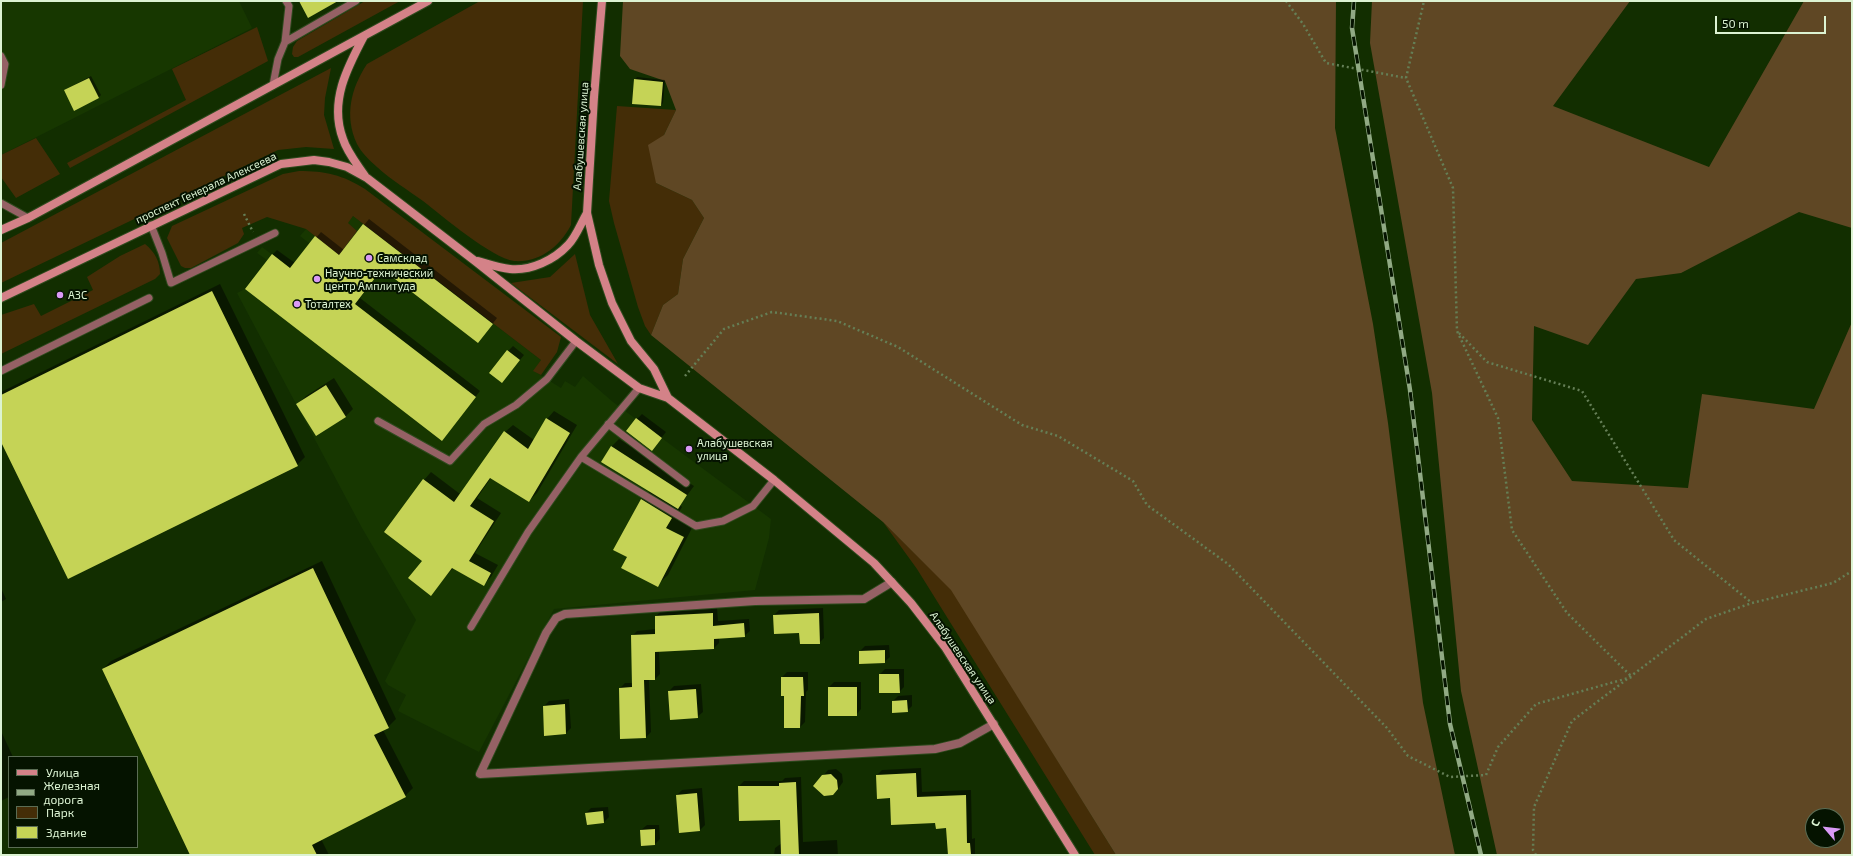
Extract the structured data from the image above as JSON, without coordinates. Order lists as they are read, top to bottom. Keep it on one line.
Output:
{"streets":{"street":["Алабушевская улица","проспект Генерала Алексеева"]},"crossings":[["Алабушевская улица","проспект Генерала Алексеева"]],"places":["Самсклад","Научно-технический центр Амплитуда","АЗС","Тоталтех","Алабушевская улица"],"legend":["Улица","Железная дорога","Парк","Здание"],"scale_bar":"50 m","north":"top left"}
